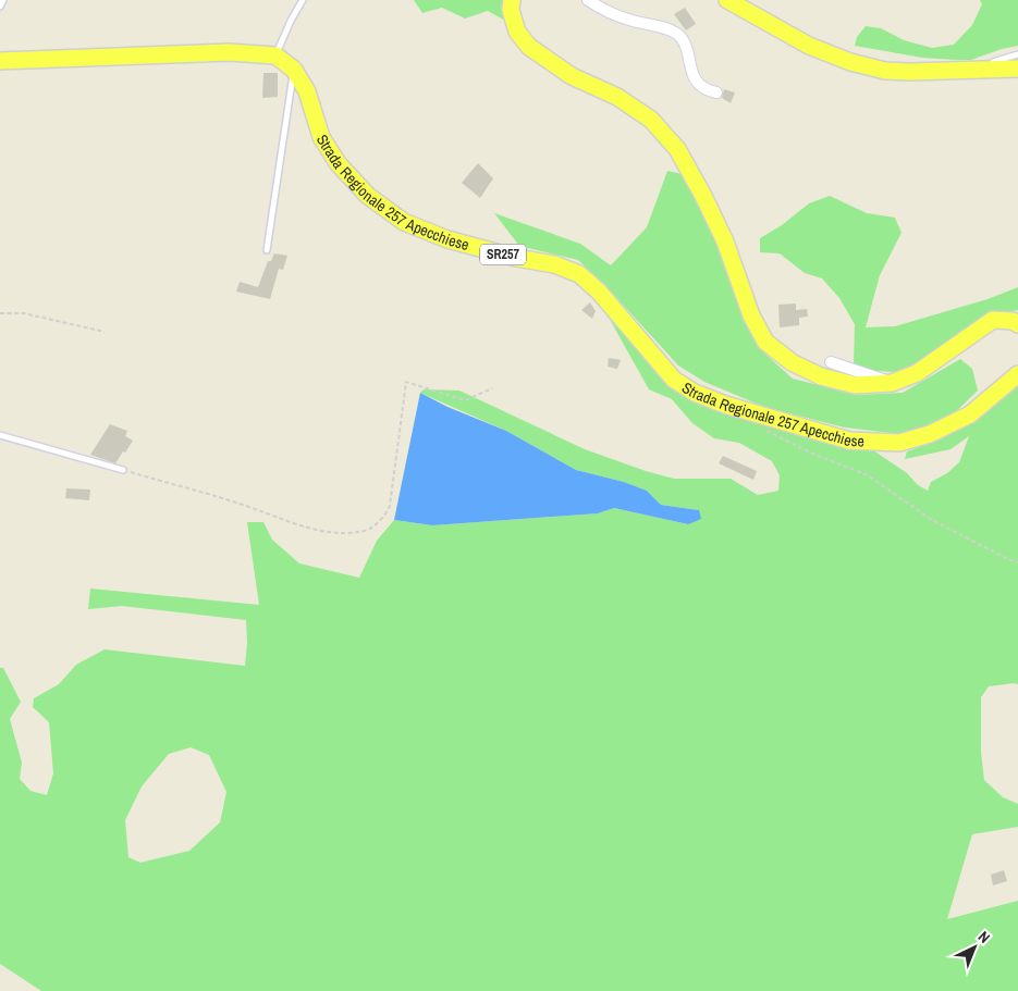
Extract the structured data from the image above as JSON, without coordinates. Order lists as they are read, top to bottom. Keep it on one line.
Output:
{"streets":{"main road":["Strada Regionale 257 Apecchiese","SR257"]},"north":"top right"}
